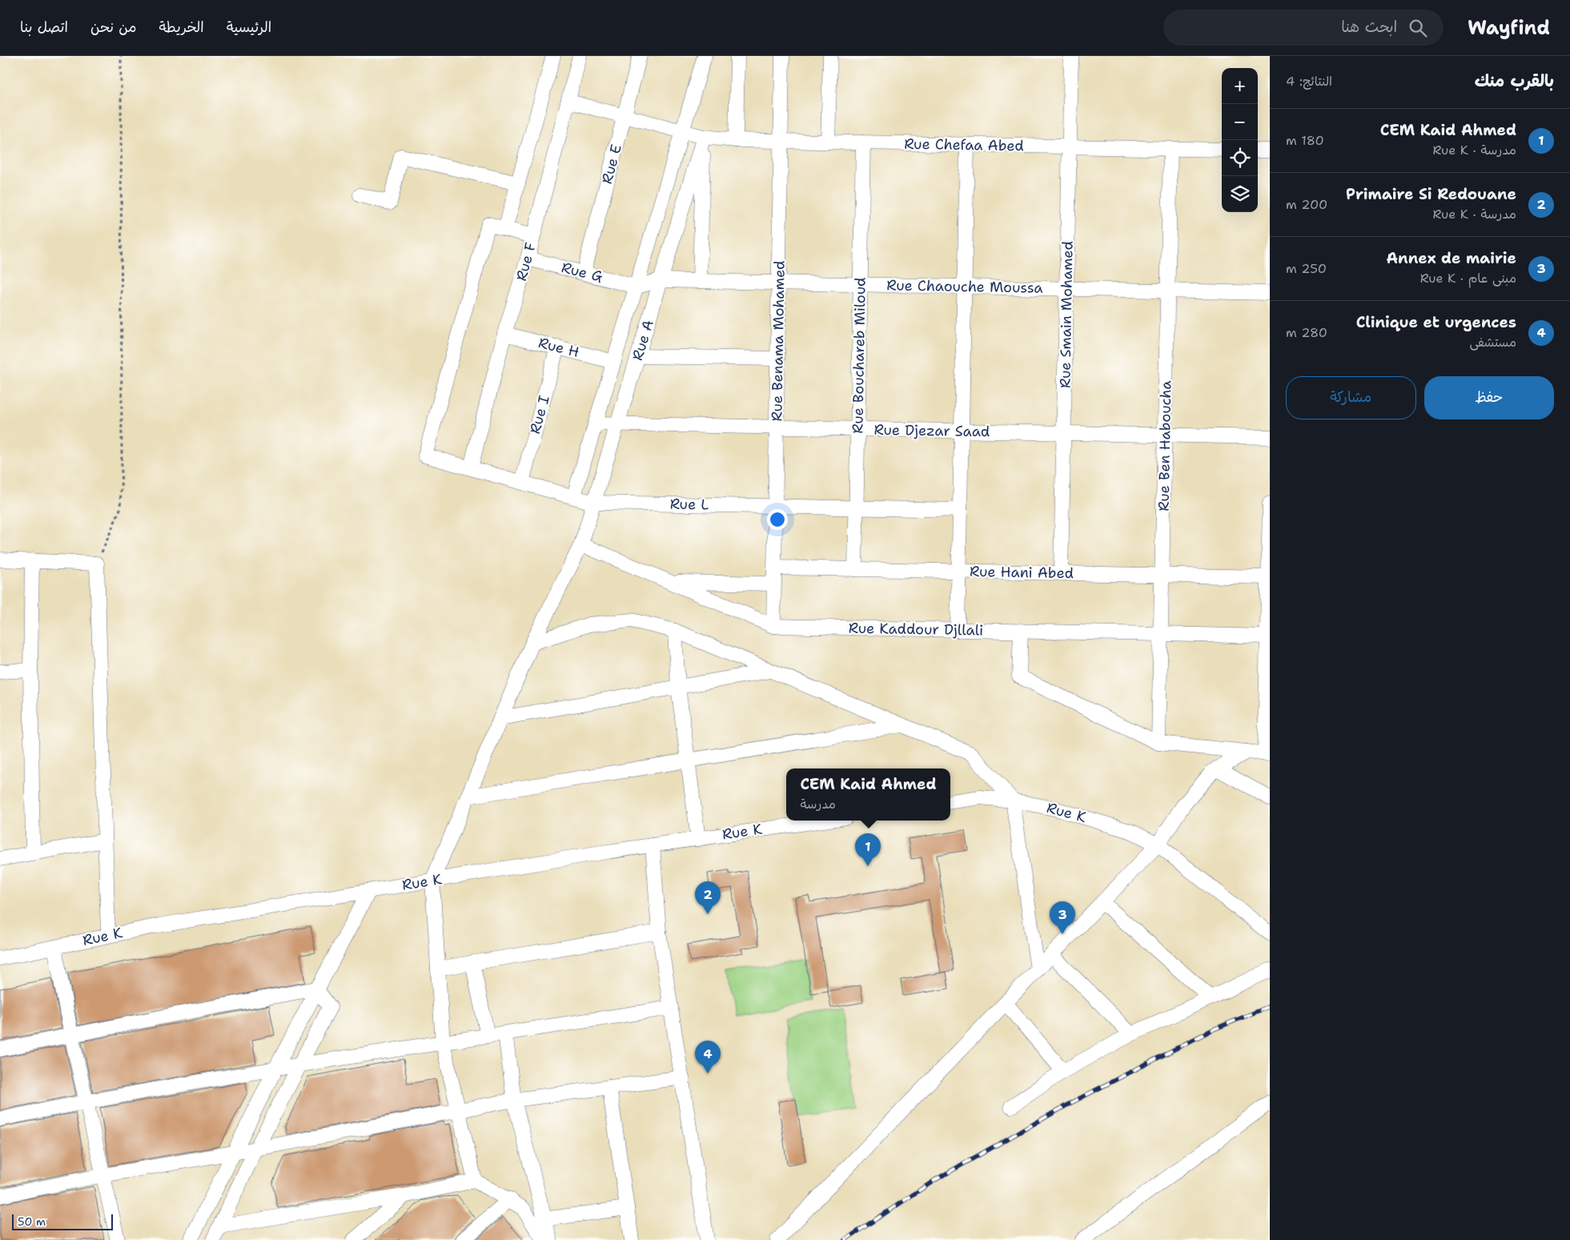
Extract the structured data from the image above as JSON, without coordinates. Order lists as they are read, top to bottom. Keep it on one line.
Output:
{"streets":{"street":["Rue Chefaa Abed","Rue E","Rue F","Rue G","Rue Chaouche Moussa","Rue Smain Mohamed","Rue A","Rue Benama Mohamed","Rue H","Rue Bouchareb Miloud","Rue I","Rue Djezar Saad","Rue Ben Haboucha","Rue L","Rue Hani Abed","Rue Kaddour Djllali","Rue K"]},"crossings":[["Rue Chefaa Abed","Rue E"],["Rue Chefaa Abed","Rue F"],["Rue Chefaa Abed","Rue Smain Mohamed"],["Rue Chefaa Abed","Rue A"],["Rue Chefaa Abed","Rue Benama Mohamed"],["Rue Chefaa Abed","Rue Bouchareb Miloud"],["Rue Chefaa Abed","Rue Ben Haboucha"],["Rue E","Rue G"],["Rue F","Rue G"],["Rue F","Rue H"],["Rue F","Rue L"],["Rue G","Rue Chaouche Moussa"],["Rue Chaouche Moussa","Rue Smain Mohamed"],["Rue Chaouche Moussa","Rue A"],["Rue Chaouche Moussa","Rue Benama Mohamed"],["Rue Chaouche Moussa","Rue Bouchareb Miloud"],["Rue Chaouche Moussa","Rue Ben Haboucha"],["Rue Smain Mohamed","Rue Djezar Saad"],["Rue Smain Mohamed","Rue Hani Abed"],["Rue A","Rue H"],["Rue A","Rue Djezar Saad"],["Rue A","Rue L"],["Rue A","Rue Kaddour Djllali"],["Rue A","Rue K"],["Rue Benama Mohamed","Rue H"],["Rue Benama Mohamed","Rue Djezar Saad"],["Rue Benama Mohamed","Rue L"],["Rue Benama Mohamed","Rue Hani Abed"],["Rue Benama Mohamed","Rue Kaddour Djllali"],["Rue H","Rue I"],["Rue Bouchareb Miloud","Rue Djezar Saad"],["Rue Bouchareb Miloud","Rue L"],["Rue Bouchareb Miloud","Rue Hani Abed"],["Rue I","Rue L"],["Rue Djezar Saad","Rue Ben Haboucha"],["Rue Ben Haboucha","Rue Hani Abed"],["Rue Ben Haboucha","Rue Kaddour Djllali"]],"scale_bar":"50 m","page":{"header":"Wayfind","search":"ابحث هنا","nav":["الرئيسية","الخريطة","من نحن","اتصل بنا"],"heading":["بالقرب منك","النتائج: 4"],"map_buttons":["+","−"],"list":[{"mark":"1","name":"CEM Kaid Ahmed","note":"مدرسة · Rue K","value":"180 m"},{"mark":"2","name":"Primaire Si Redouane","note":"مدرسة · Rue K","value":"200 m"},{"mark":"3","name":"Annex de mairie","note":"مبنى عام · Rue K","value":"250 m"},{"mark":"4","name":"Clinique et urgences","note":"مستشفى","value":"280 m"}],"buttons":["حفظ","مشاركة"],"popup":["CEM Kaid Ahmed","مدرسة"],"pins":["1","2","3","4"],"scale":"50 m"}}
